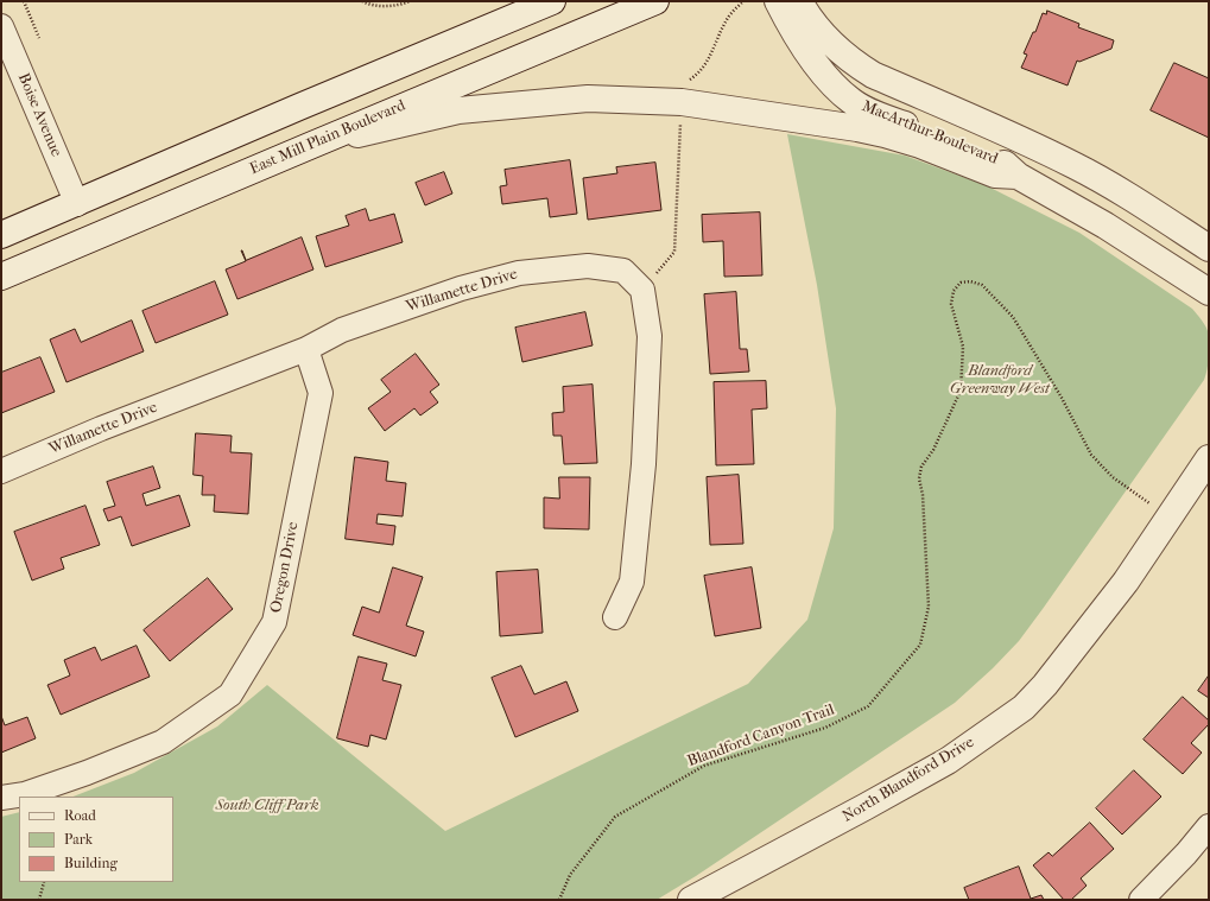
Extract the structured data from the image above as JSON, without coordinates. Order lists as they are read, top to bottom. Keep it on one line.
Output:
{"streets":{"street":["Boise Avenue","MacArthur Boulevard","East Mill Plain Boulevard","Willamette Drive","Oregon Drive","North Blandford Drive"],"path":["Blandford Canyon Trail"]},"crossings":[["Willamette Drive","Oregon Drive"],["Blandford Canyon Trail","North Blandford Drive"]],"parks":["Blandford Greenway West","South Cliff Park"],"legend":["Road","Park","Building"]}
